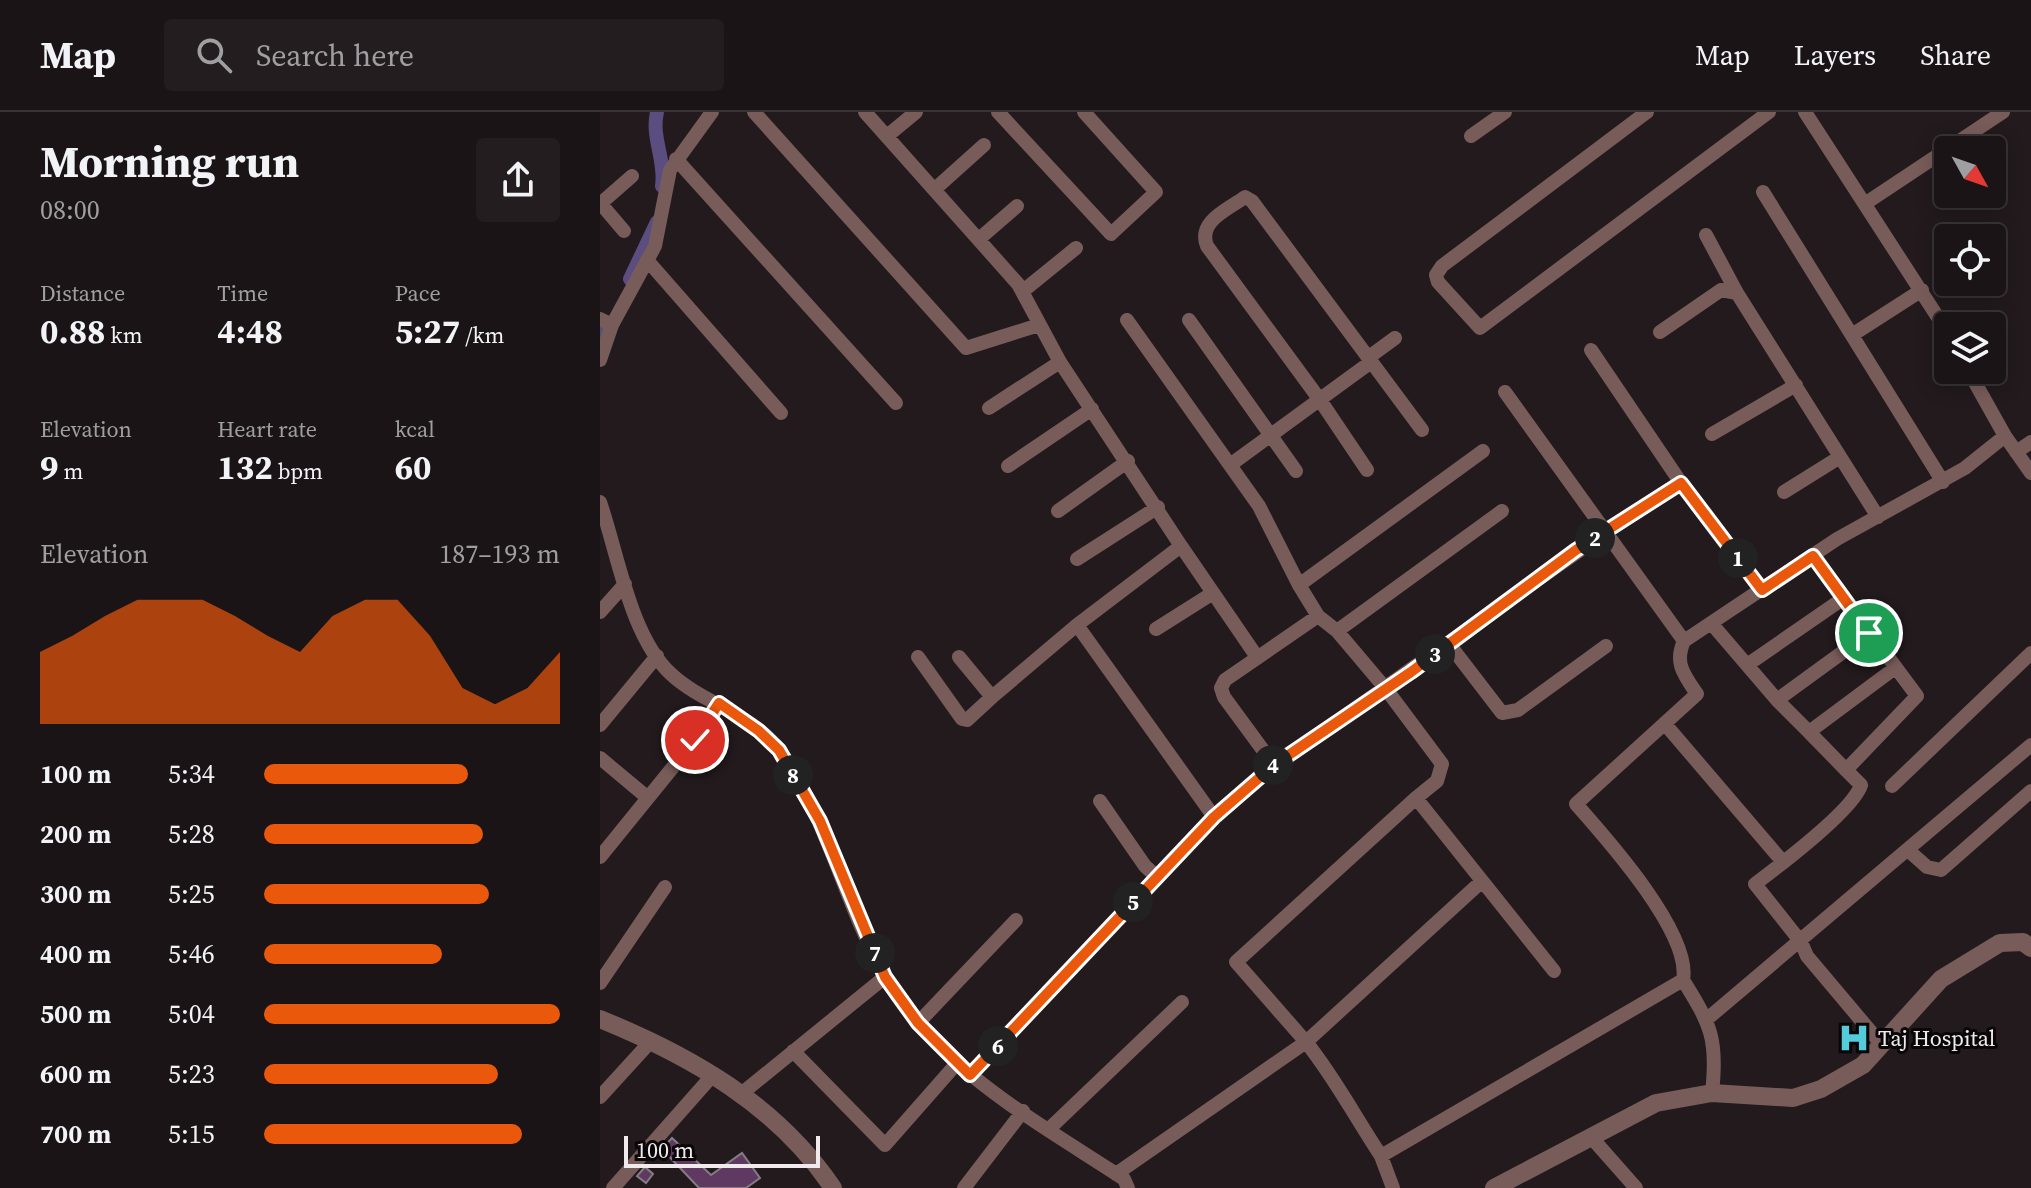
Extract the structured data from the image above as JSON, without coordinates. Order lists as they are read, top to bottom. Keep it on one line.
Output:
{"places":{"hospital":["Taj Hospital"]},"scale_bar":"100 m","north":"bottom right","page":{"header":"Map","search":"Search here","nav":["Map","Layers","Share"],"heading":["Morning run","08:00"],"stats":[["Distance","0.88 km"],["Time","4:48"],["Pace","5:27 /km"],["Elevation","9 m"],["Heart rate","132 bpm"],["kcal","60"]],"pins":["2","1","3","4","8","5","7","6"],"chart":["Elevation","187–193 m"],"list":[{"name":"100 m","note":"5:34"},{"name":"200 m","note":"5:28"},{"name":"300 m","note":"5:25"},{"name":"400 m","note":"5:46"},{"name":"500 m","note":"5:04"},{"name":"600 m","note":"5:23"},{"name":"700 m","note":"5:15"}],"scale":"100 m"}}
